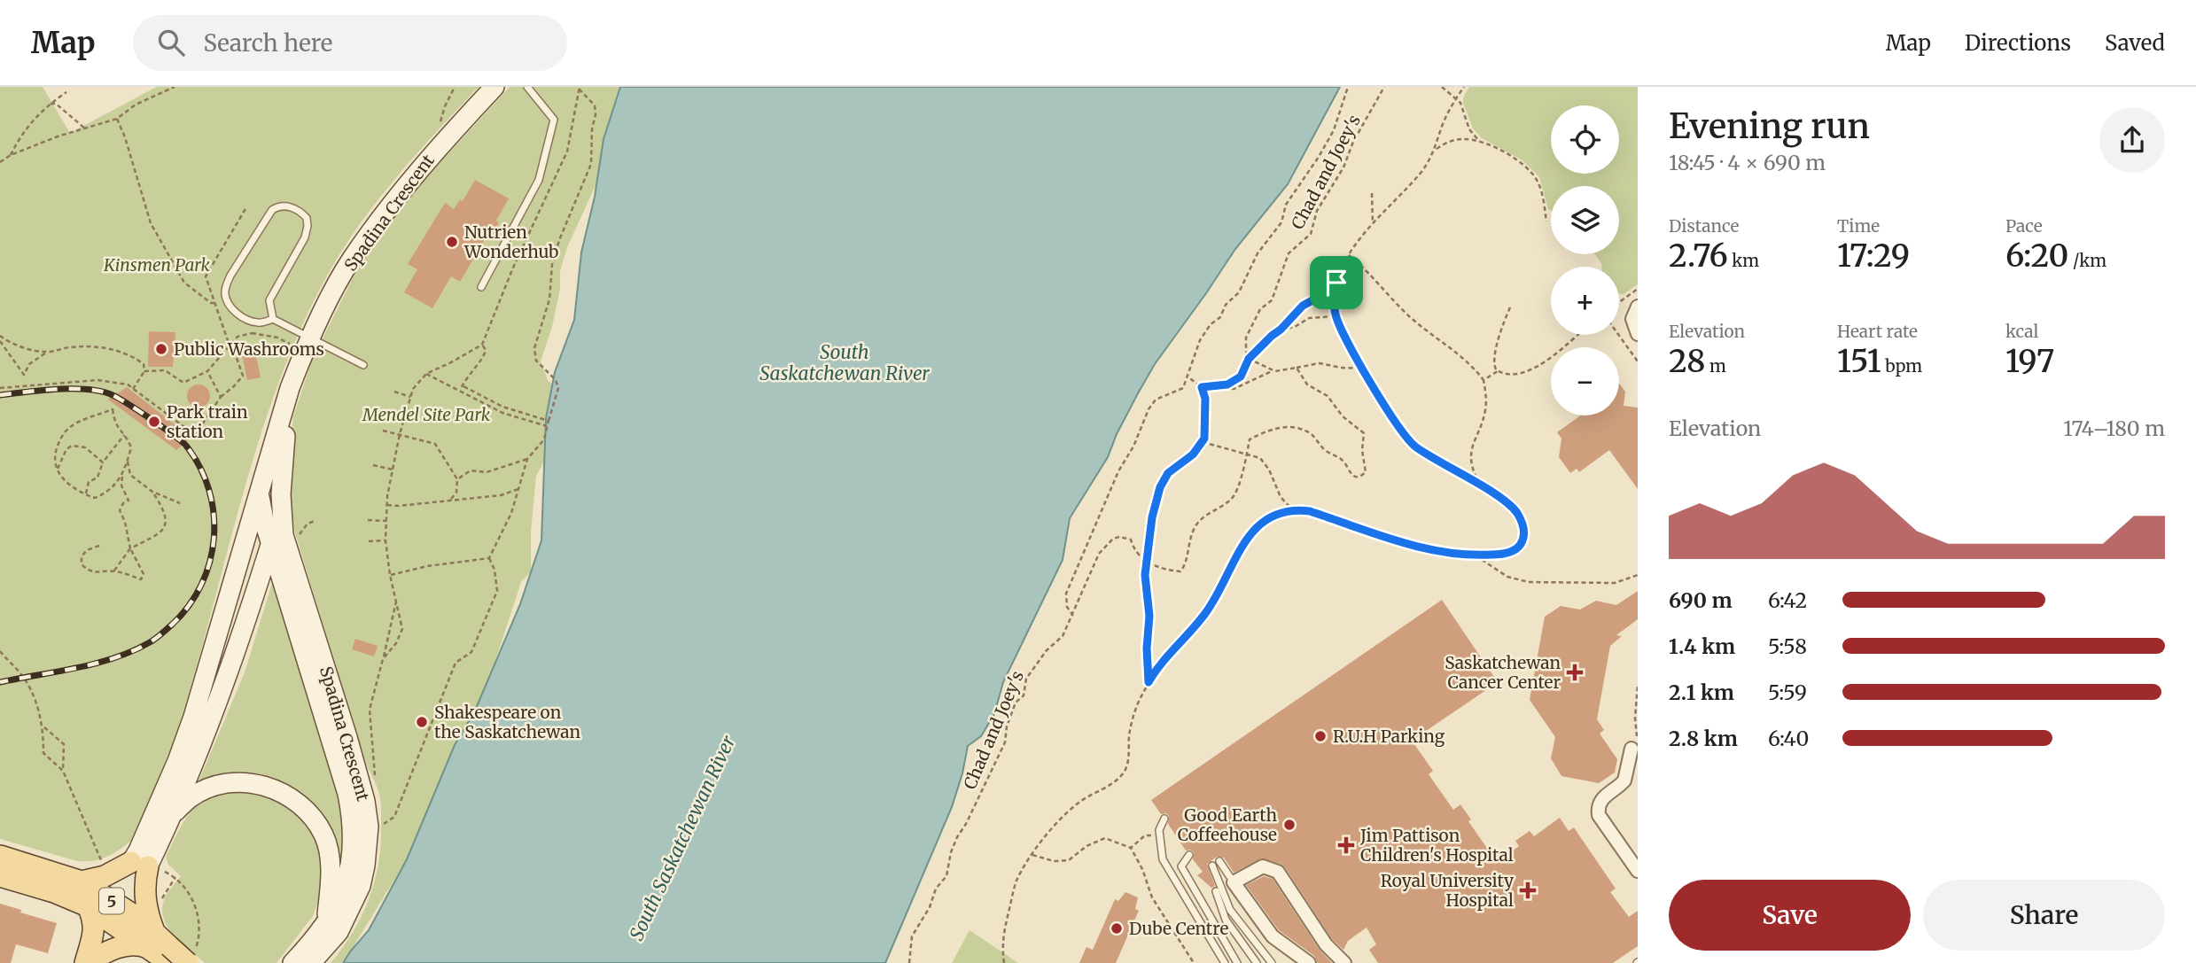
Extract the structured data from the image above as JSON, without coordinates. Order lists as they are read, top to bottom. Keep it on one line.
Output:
{"streets":{"main road":["5"],"street":["Spadina Crescent"],"path":["Chad and Joey's"]},"water":["South Saskatchewan River"],"parks":["Kinsmen Park","Mendel Site Park"],"places":{"other":["Nutrien Wonderhub","Public Washrooms","Park train station","Shakespeare on the Saskatchewan","R.U.H Parking","Good Earth Coffeehouse","Dube Centre"],"health":["Saskatchewan Cancer Center","Jim Pattison Children's Hospital","Royal University Hospital"]},"page":{"header":"Map","search":"Search here","nav":["Map","Directions","Saved"],"heading":["Evening run","18:45 · 4 × 690 m"],"map_buttons":["+","−"],"stats":[["Distance","2.76 km"],["Time","17:29"],["Pace","6:20 /km"],["Elevation","28 m"],["Heart rate","151 bpm"],["kcal","197"]],"chart":["Elevation","174–180 m"],"list":[{"name":"690 m","note":"6:42"},{"name":"1.4 km","note":"5:58"},{"name":"2.1 km","note":"5:59"},{"name":"2.8 km","note":"6:40"}],"buttons":["Save","Share"]}}
